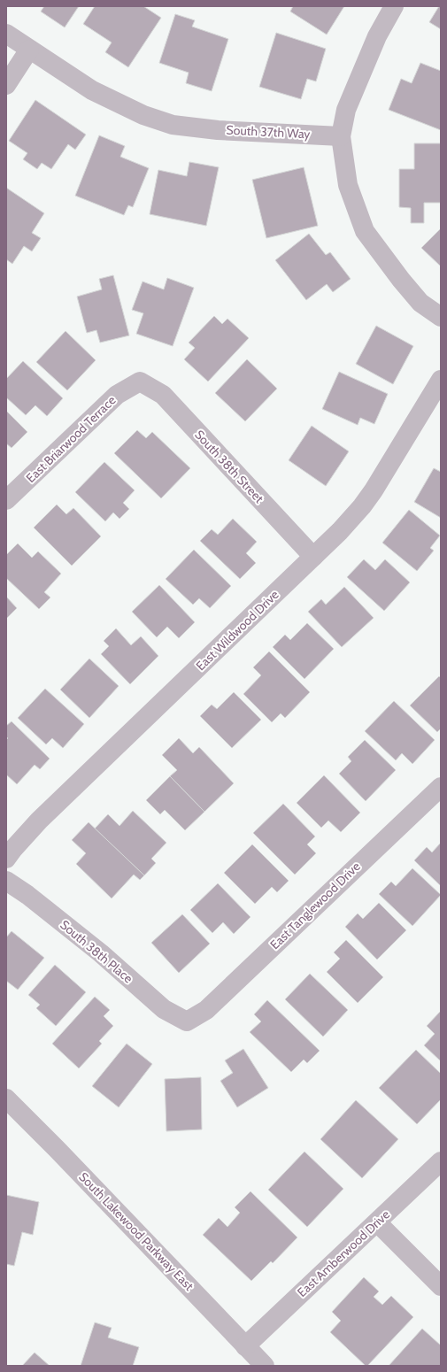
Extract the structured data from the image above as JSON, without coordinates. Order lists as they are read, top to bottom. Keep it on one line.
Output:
{"streets":{"street":["South 37th Way","East Briarwood Terrace","South 38th Street","East Wildwood Drive","East Tanglewood Drive","South 38th Place","South Lakewood Parkway East","East Amberwood Drive"]},"crossings":[["East Briarwood Terrace","South 38th Street"],["South 38th Street","East Wildwood Drive"],["East Tanglewood Drive","South 38th Place"],["South Lakewood Parkway East","East Amberwood Drive"]]}
